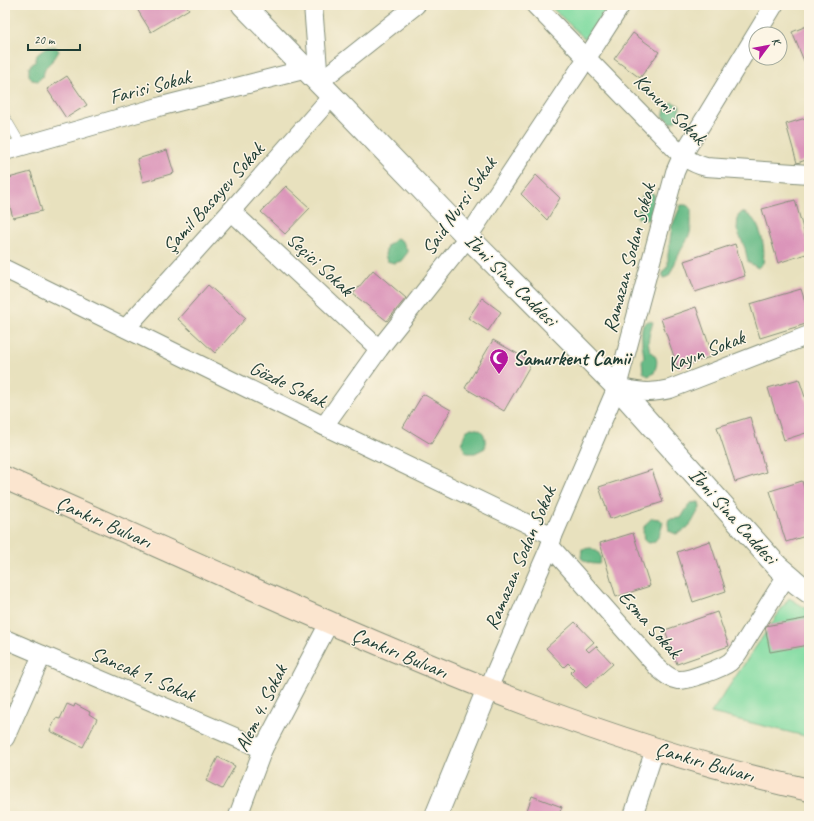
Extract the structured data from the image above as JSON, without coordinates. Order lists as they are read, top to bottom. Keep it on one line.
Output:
{"streets":{"main road":["Çankırı Bulvarı"],"street":["Farisi Sokak","Kanuni Sokak","Şamil Basayev Sokak","Said Nursi Sokak","Ramazan Sodan Sokak","Seçici Sokak","İbni Sina Caddesi","Kayın Sokak","Gözde Sokak","Esma Sokak","Sancak 1. Sokak","Alem 4. Sokak"]},"crossings":[["Farisi Sokak","Şamil Basayev Sokak"],["Farisi Sokak","İbni Sina Caddesi"],["Kanuni Sokak","Said Nursi Sokak"],["Kanuni Sokak","Ramazan Sodan Sokak"],["Şamil Basayev Sokak","Seçici Sokak"],["Şamil Basayev Sokak","İbni Sina Caddesi"],["Şamil Basayev Sokak","Gözde Sokak"],["Said Nursi Sokak","Seçici Sokak"],["Said Nursi Sokak","İbni Sina Caddesi"],["Said Nursi Sokak","Gözde Sokak"],["Ramazan Sodan Sokak","İbni Sina Caddesi"],["Ramazan Sodan Sokak","Kayın Sokak"],["Ramazan Sodan Sokak","Gözde Sokak"],["Ramazan Sodan Sokak","Çankırı Bulvarı"],["Ramazan Sodan Sokak","Esma Sokak"],["İbni Sina Caddesi","Kayın Sokak"],["İbni Sina Caddesi","Esma Sokak"],["Gözde Sokak","Esma Sokak"],["Çankırı Bulvarı","Alem 4. Sokak"],["Sancak 1. Sokak","Alem 4. Sokak"]],"places":{"mosque":["Samurkent Camii"]},"scale_bar":"20 m","north":"top right"}
